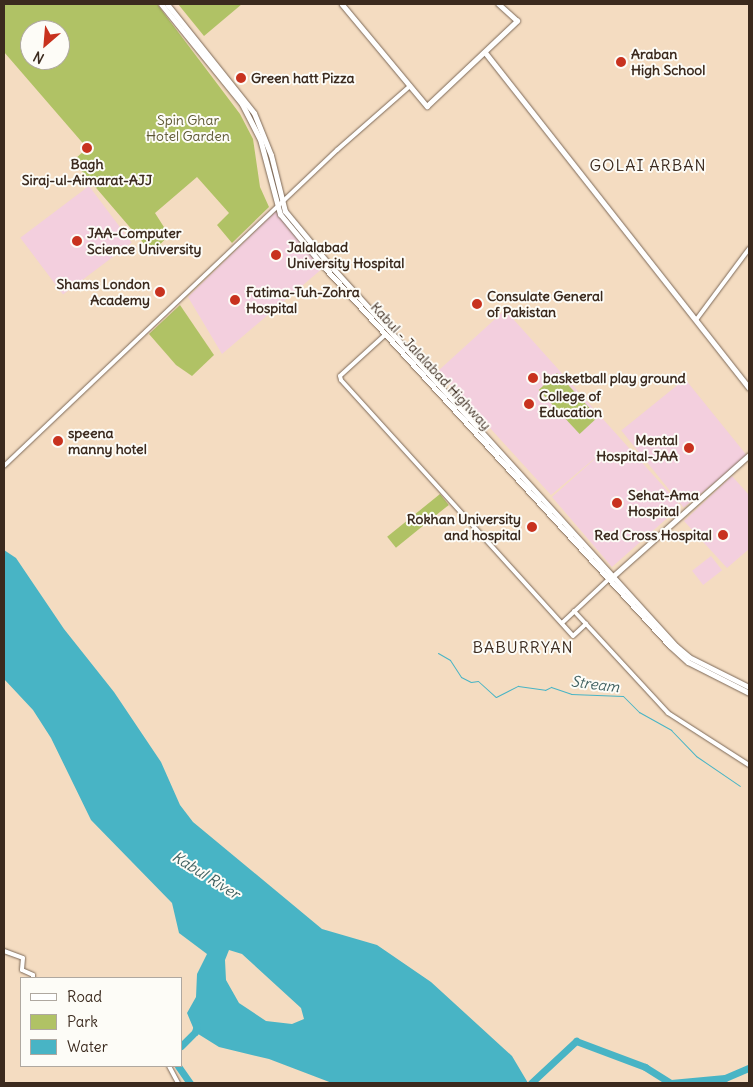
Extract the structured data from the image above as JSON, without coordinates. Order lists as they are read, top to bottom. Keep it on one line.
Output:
{"streets":{"highway":["Kabul - Jalalabad Highway"]},"districts":["GOLAI ARBAN","BABURRYAN"],"water":["Stream","Kabul River"],"parks":["Spin Ghar Hotel Garden"],"places":["Araban High School","Green hatt Pizza","Bagh Siraj-ul-Aimarat-AJJ","JAA-Computer Science University","Jalalabad University Hospital","Shams London Academy","Fatima-Tuh-Zohra Hospital","Consulate General of Pakistan","basketball play ground","College of Education","speena manny hotel","Mental Hospital-JAA","Sehat-Ama Hospital","Rokhan University and hospital","Red Cross Hospital"],"legend":["Road","Park","Water"],"north":"bottom left"}
